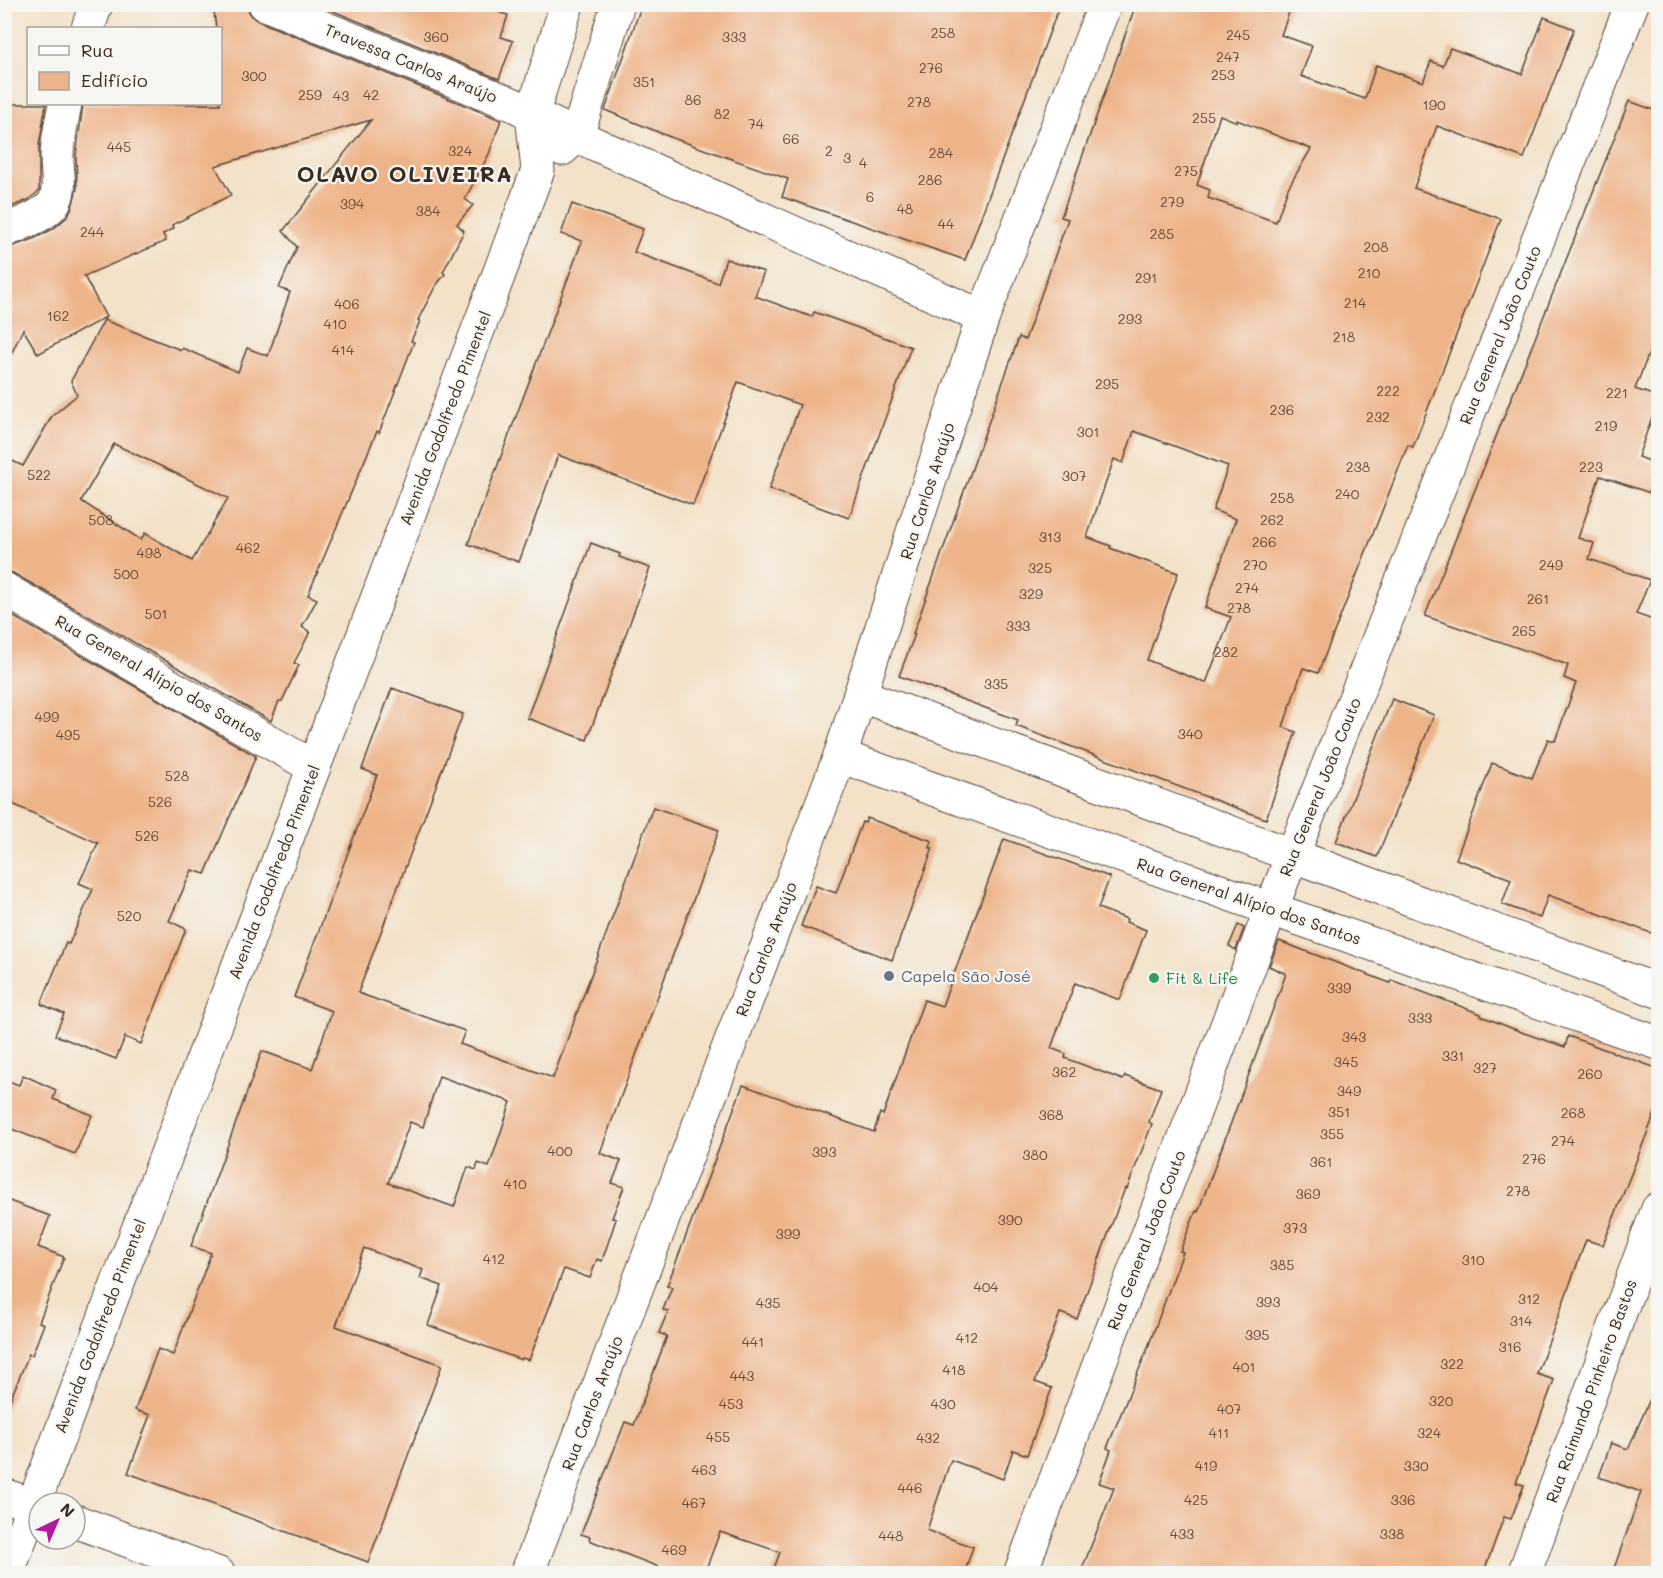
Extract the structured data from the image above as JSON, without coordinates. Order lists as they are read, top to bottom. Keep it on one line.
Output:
{"streets":{"street":["Travessa Carlos Araújo","Rua General João Couto","Avenida Godolfredo Pimentel","Rua Carlos Araújo","Rua General Alípio dos Santos","Rua Raimundo Pinheiro Bastos"]},"crossings":[["Travessa Carlos Araújo","Avenida Godolfredo Pimentel"],["Rua General João Couto","Rua General Alípio dos Santos"],["Avenida Godolfredo Pimentel","Rua General Alípio dos Santos"],["Rua Carlos Araújo","Rua General Alípio dos Santos"]],"districts":["OLAVO OLIVEIRA"],"places":["Capela São José","Fit & Life"],"house_numbers":["258","245","360","333","247","276","253","300","351","259","42","43","86","278","190","82","255","74","66","445","324","2","284","3","4","275","286","6","279","394","48","384","44","244","285","208","210","291","214","406","162","293","410","218","414","295","222","221","236","232","219","301","238","223","522","307","240","258","508","262","313","266","462","498","270","249","325","500","274","329","261","278","501","333","265","282","335","499","340","495","528","526","526","520","339","333","343","331","345","327","362","260","349","351","268","368","355","274","400","393","380","276","361","410","278","369","390","373","399","412","310","385","404","312","393","435","314","395","412","441","316","322","401","418","443","320","453","430","407","411","324","455","432","419","330","463","446","425","336","467","433","338","448","469"],"legend":["Rua","Edifício"],"north":"top right"}
